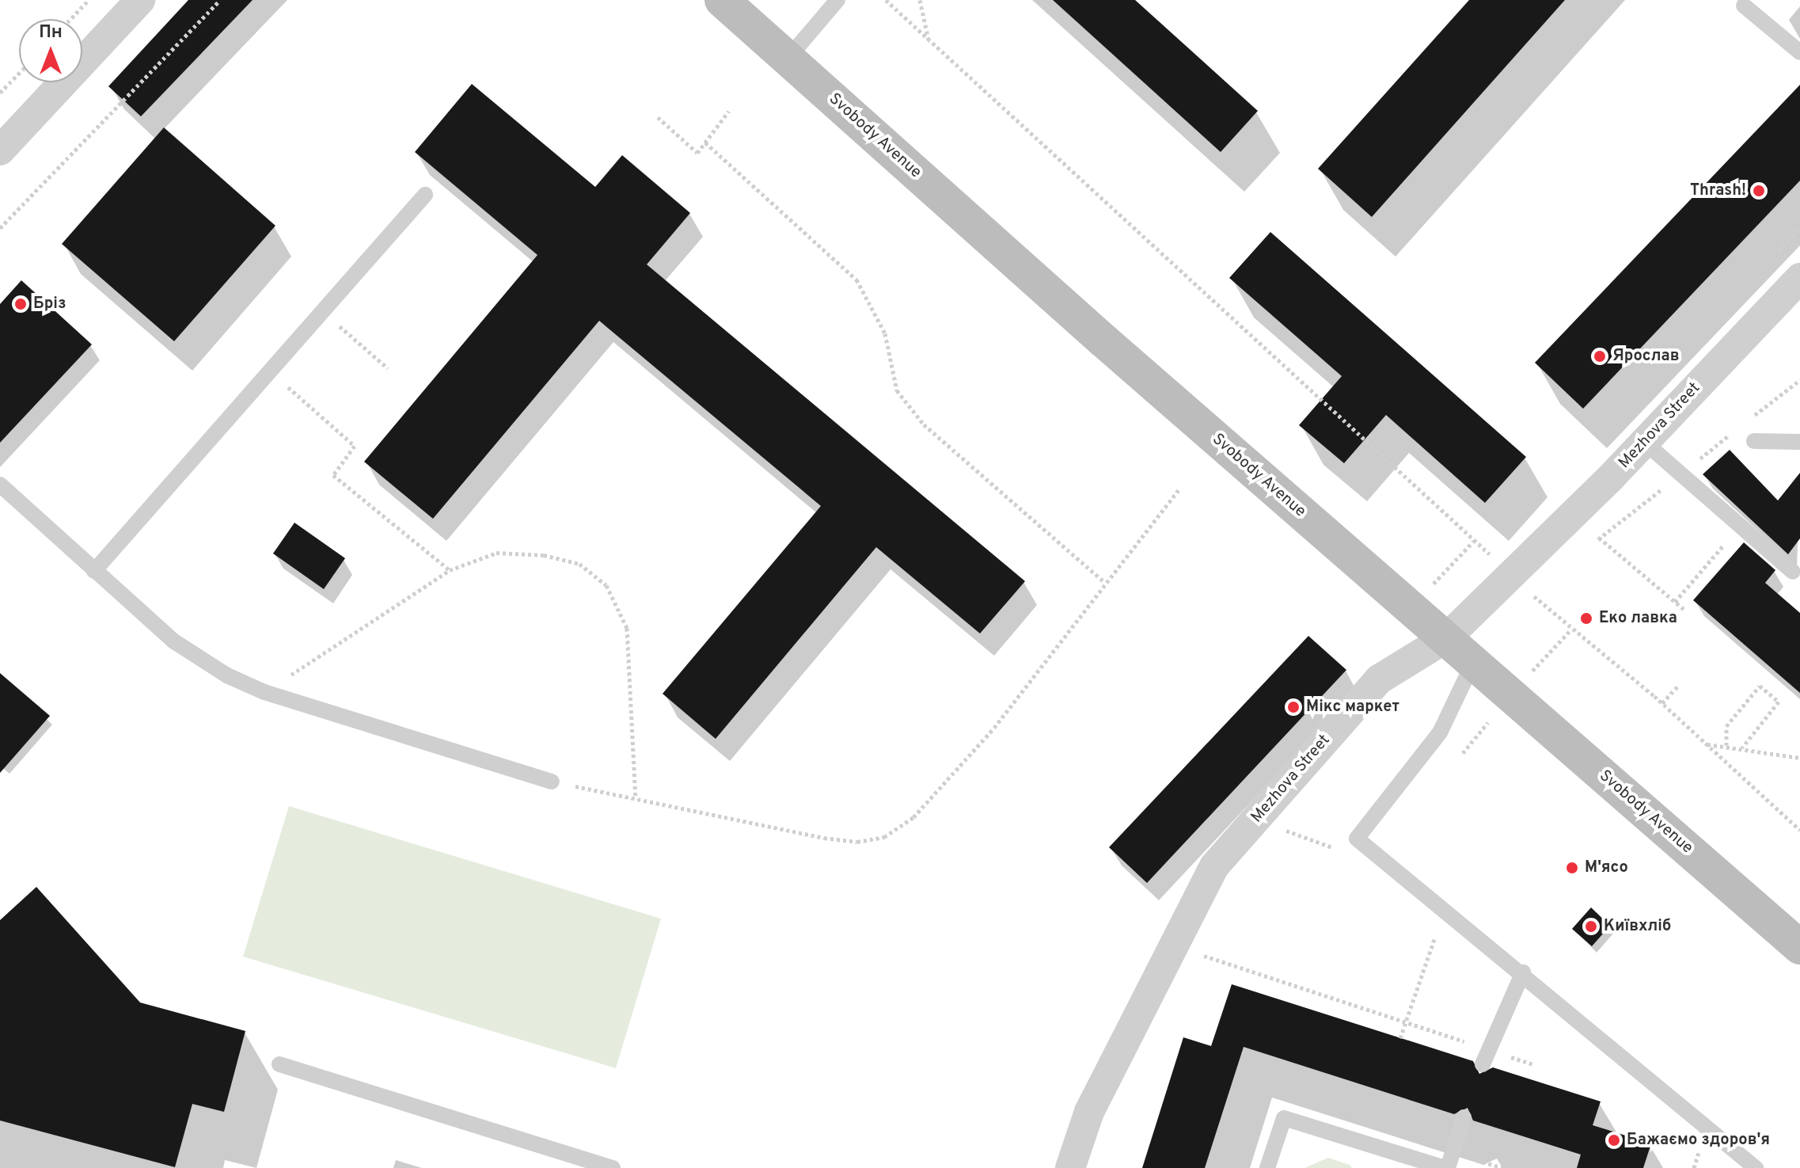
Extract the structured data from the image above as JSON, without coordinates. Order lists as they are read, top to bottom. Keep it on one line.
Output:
{"streets":{"street":["Svobody Avenue","Mezhova Street"]},"crossings":[["Svobody Avenue","Mezhova Street"]],"places":["Thrash!","Бріз","Ярослав","Еко лавка","Мікс маркет","М'ясо","Київхліб","Бажаємо здоров'я"],"north":"top"}
